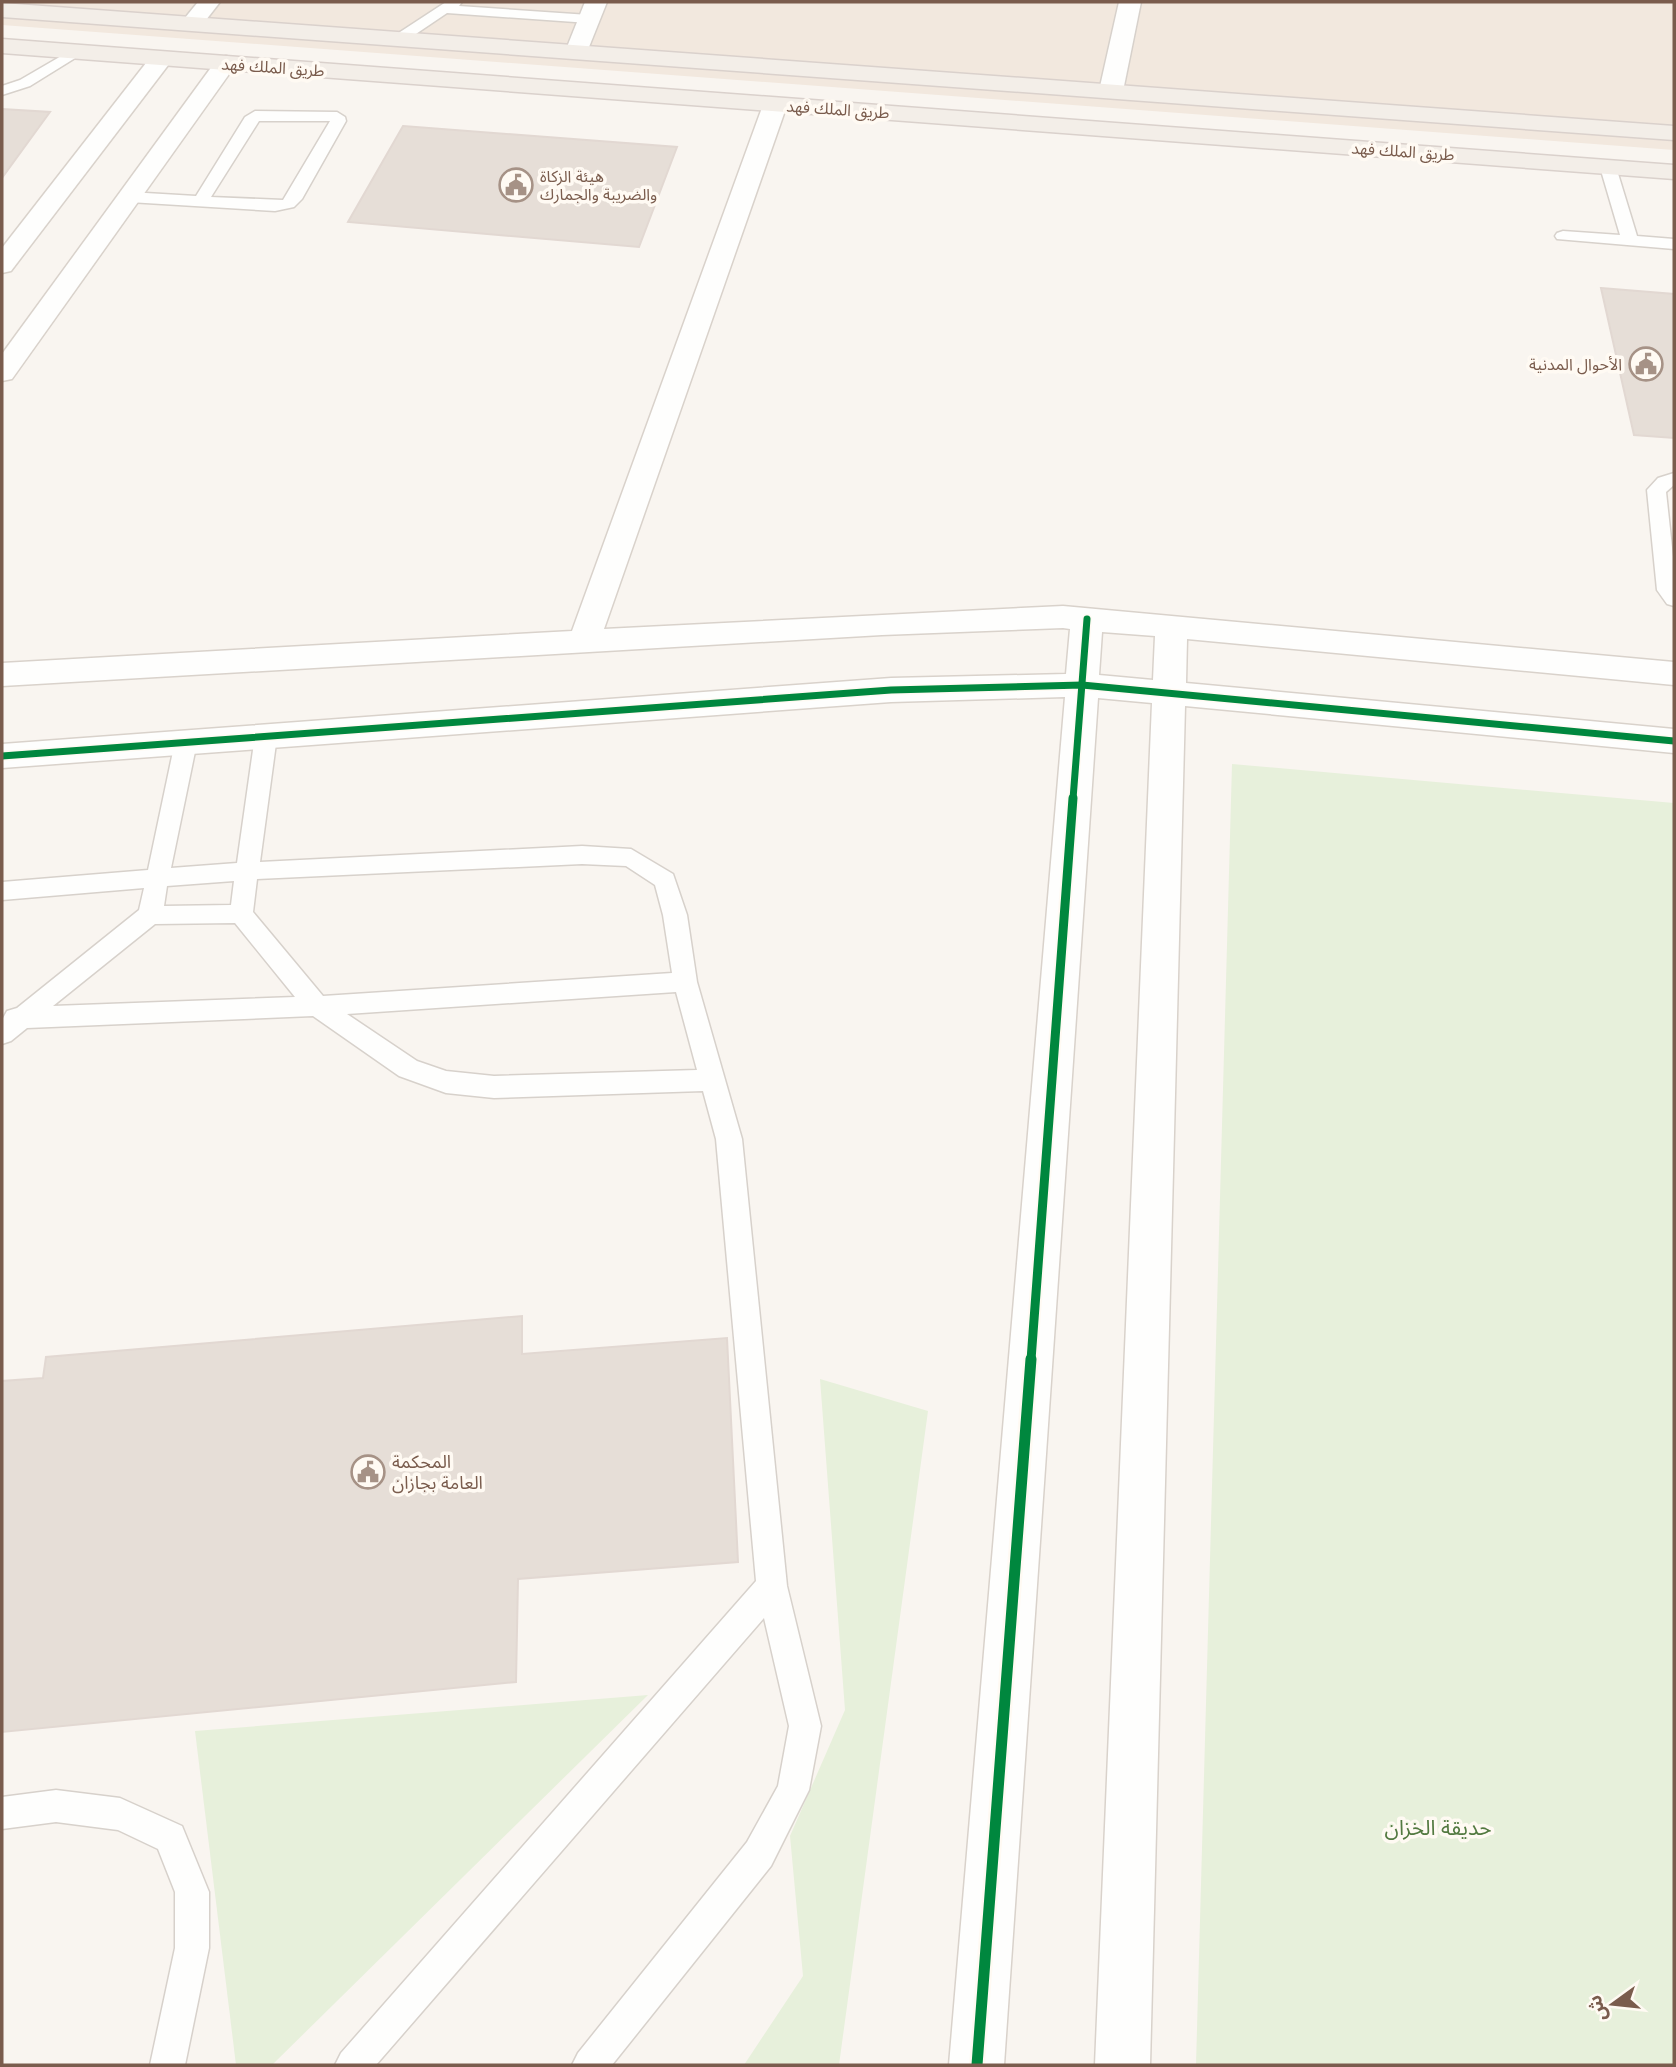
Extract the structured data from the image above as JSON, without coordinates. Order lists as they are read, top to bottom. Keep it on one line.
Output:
{"streets":{"main road":["طريق الملك فهد"]},"parks":["حديقة الخزان"],"places":{"public building":["هيئة الزكاة والضريبة والجمارك","الأحوال المدنية","المحكمة العامة بجازان"]},"north":"left"}
